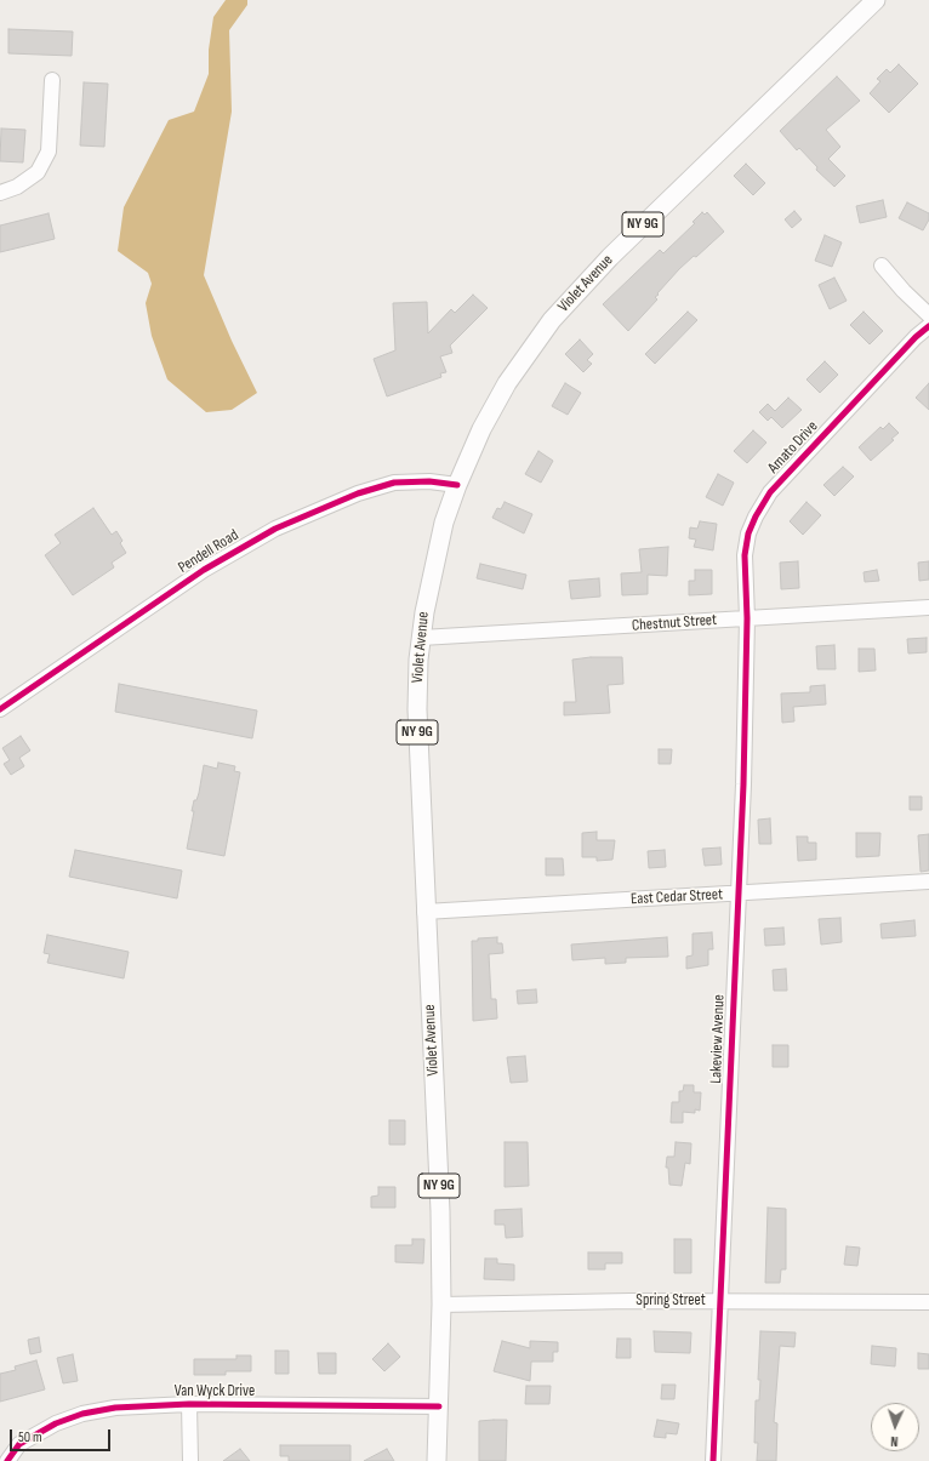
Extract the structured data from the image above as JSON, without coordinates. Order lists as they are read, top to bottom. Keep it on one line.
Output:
{"streets":{"main road":["NY 9G","Violet Avenue"],"street":["Amato Drive","Pendell Road","Chestnut Street","East Cedar Street","Lakeview Avenue","Spring Street","Van Wyck Drive"]},"crossings":[["Violet Avenue","Pendell Road"],["Violet Avenue","Chestnut Street"],["Violet Avenue","East Cedar Street"],["Violet Avenue","Spring Street"],["Violet Avenue","Van Wyck Drive"],["Amato Drive","Chestnut Street"],["Amato Drive","Lakeview Avenue"],["Chestnut Street","Lakeview Avenue"],["East Cedar Street","Lakeview Avenue"],["Lakeview Avenue","Spring Street"]],"scale_bar":"50 m","north":"bottom"}
